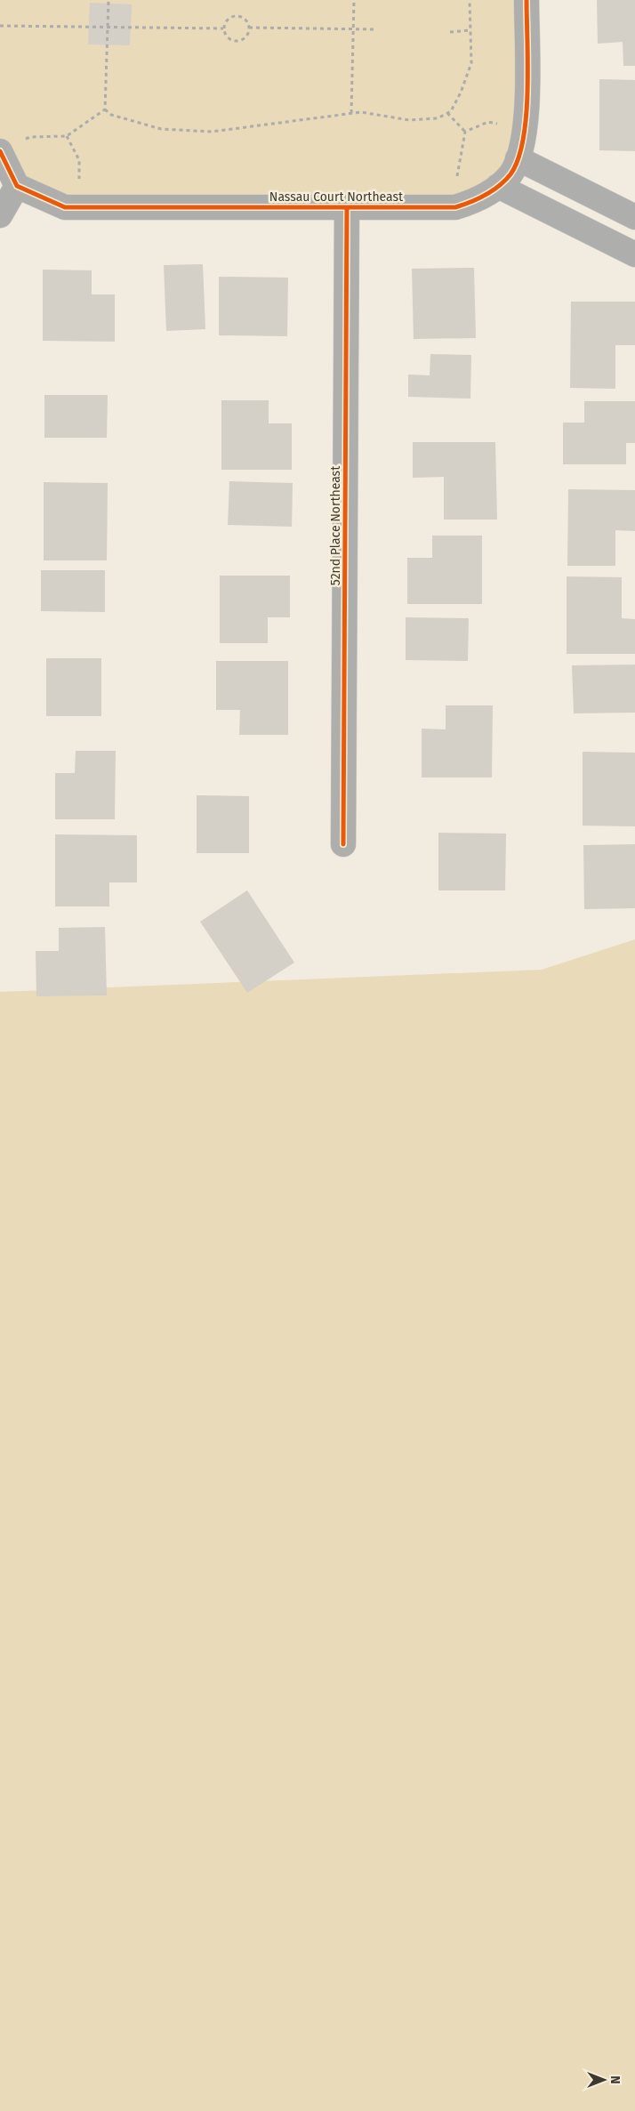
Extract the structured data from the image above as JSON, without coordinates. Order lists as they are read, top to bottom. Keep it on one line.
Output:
{"streets":{"street":["Nassau Court Northeast","52nd Place Northeast"]},"crossings":[["Nassau Court Northeast","52nd Place Northeast"]],"north":"right"}
